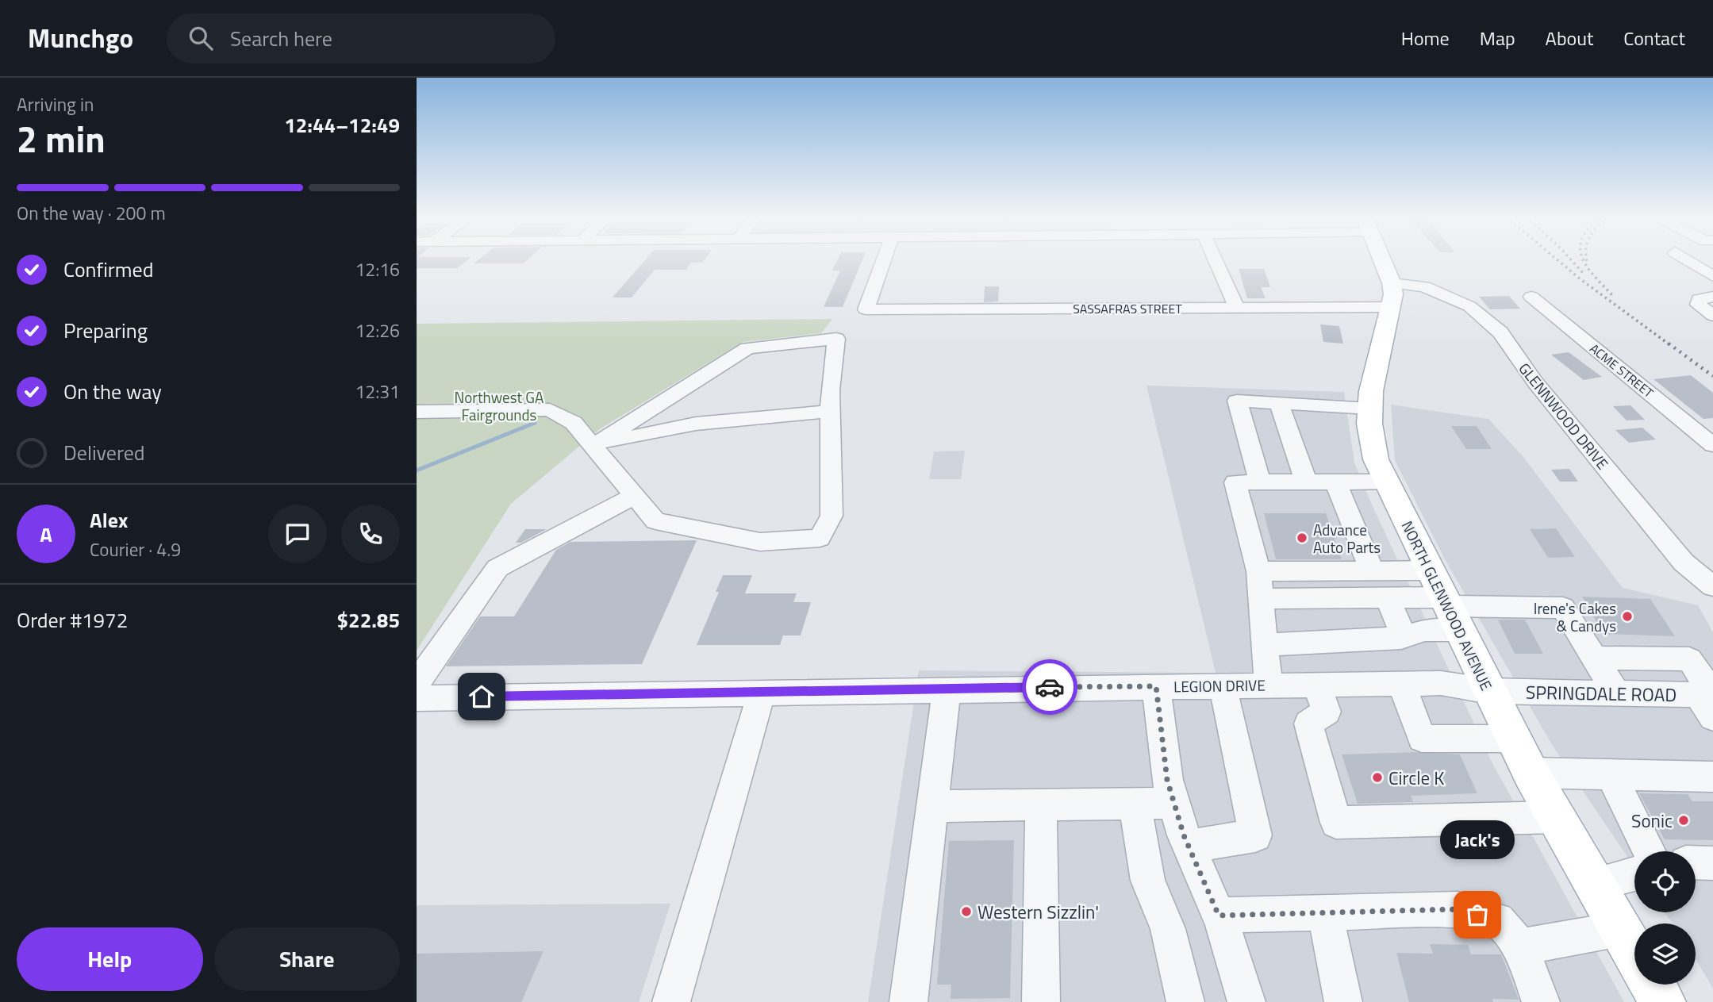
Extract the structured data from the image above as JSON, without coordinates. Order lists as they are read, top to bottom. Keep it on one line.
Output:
{"streets":{"main road":["NORTH GLENWOOD AVENUE"],"street":["SASSAFRAS STREET","ACME STREET","GLENNWOOD DRIVE","LEGION DRIVE","SPRINGDALE ROAD"]},"crossings":[["SASSAFRAS STREET","GLENNWOOD DRIVE"],["SASSAFRAS STREET","NORTH GLENWOOD AVENUE"],["GLENNWOOD DRIVE","NORTH GLENWOOD AVENUE"],["NORTH GLENWOOD AVENUE","LEGION DRIVE"],["NORTH GLENWOOD AVENUE","SPRINGDALE ROAD"],["LEGION DRIVE","SPRINGDALE ROAD"]],"parks":["Northwest GA Fairgrounds"],"places":["Advance Auto Parts","Irene's Cakes & Candys","Circle K","Sonic","Western Sizzlin'","Jack's"],"page":{"header":"Munchgo","search":"Search here","nav":["Home","Map","About","Contact"],"heading":["2 min","Arriving in","12:44–12:49"],"panel":["Alex","Courier · 4.9","Order #1972","$22.85"],"bar":"On the way · 200 m","list":[["Confirmed","12:16"],["Preparing","12:26"],["On the way","12:31"],"Delivered"],"round":"A","bubble":"Jack's","buttons":["Help","Share"]}}
